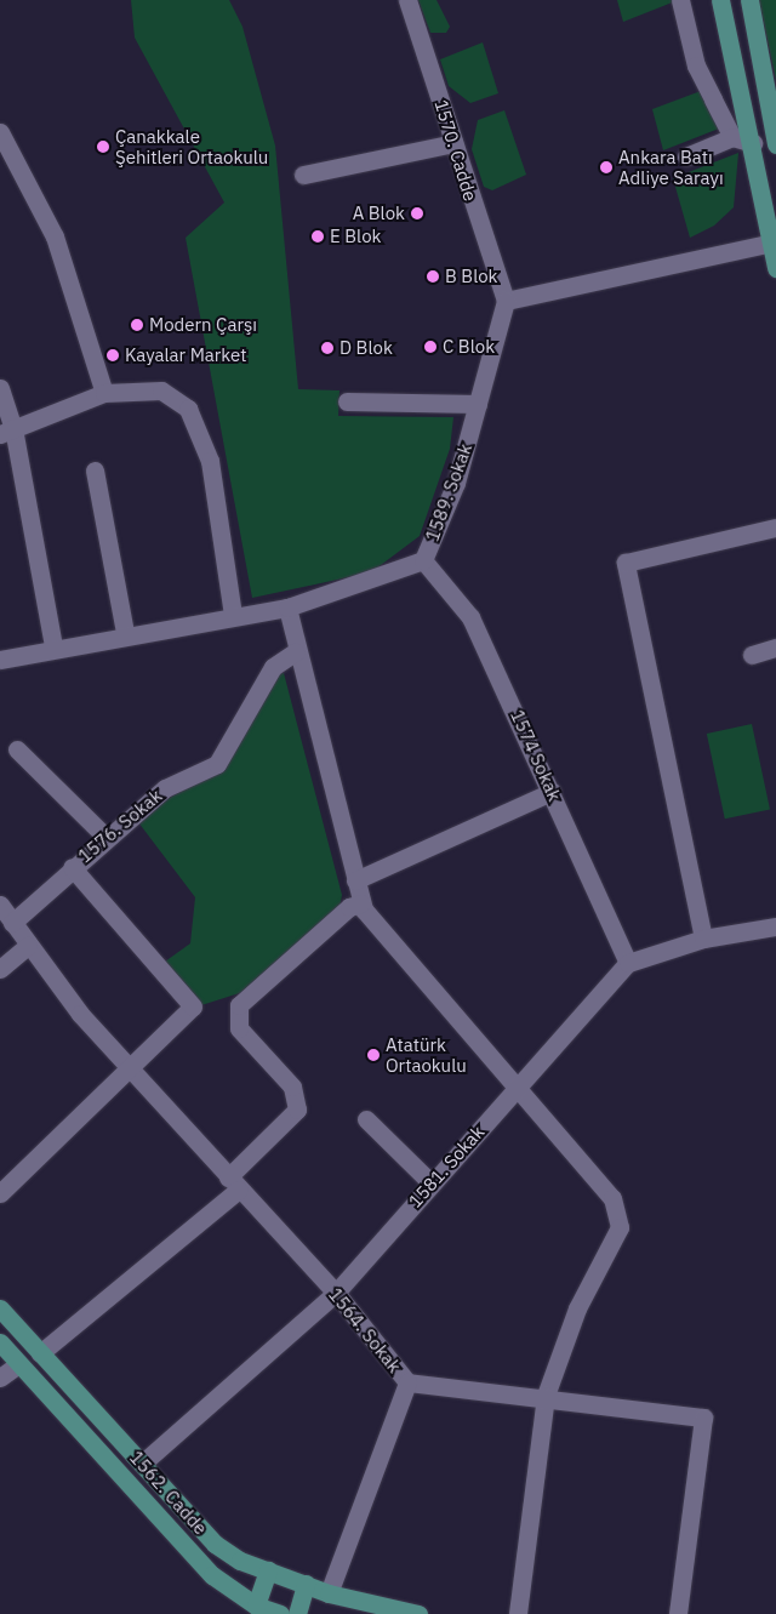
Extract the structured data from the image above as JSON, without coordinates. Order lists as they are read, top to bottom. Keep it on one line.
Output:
{"streets":{"main road":["1562. Cadde"],"street":["1570. Cadde","1589. Sokak","1574 Sokak","1576. Sokak","1581. Sokak","1564. Sokak"]},"crossings":[["1570. Cadde","1589. Sokak"],["1589. Sokak","1574 Sokak"],["1574 Sokak","1581. Sokak"],["1576. Sokak","1564. Sokak"],["1581. Sokak","1564. Sokak"],["1581. Sokak","1562. Cadde"]],"places":["Çanakkale Şehitleri Ortaokulu","Ankara Batı Adliye Sarayı","A Blok","E Blok","B Blok","Modern Çarşı","C Blok","D Blok","Kayalar Market","Atatürk Ortaokulu"]}
